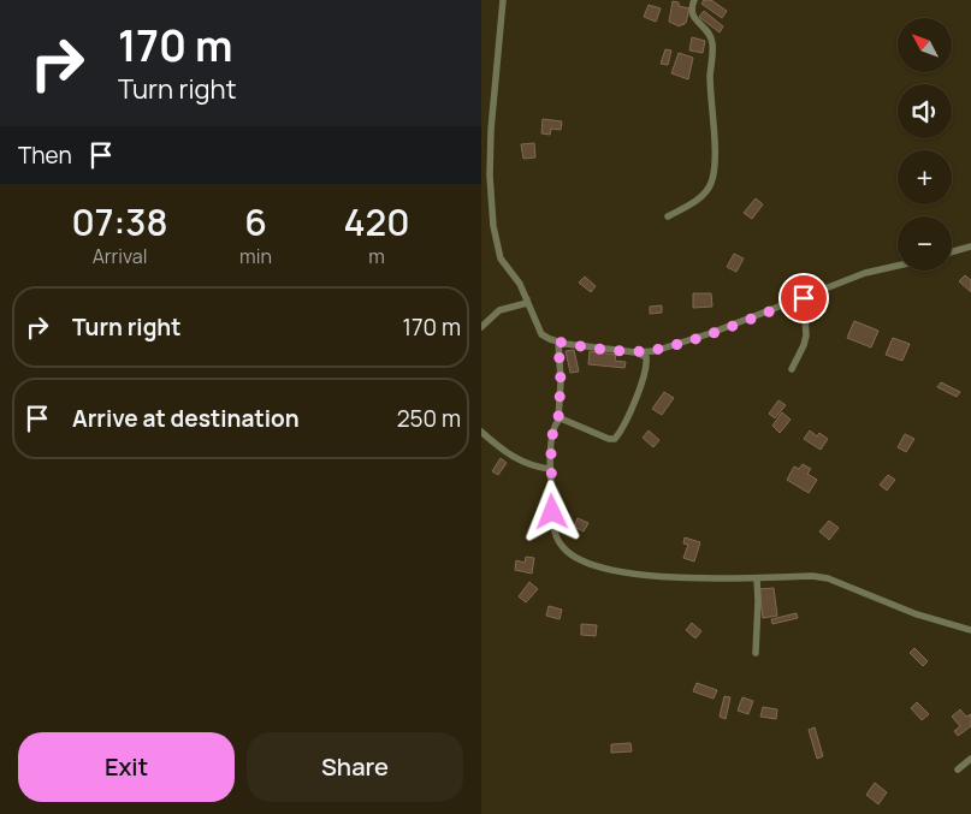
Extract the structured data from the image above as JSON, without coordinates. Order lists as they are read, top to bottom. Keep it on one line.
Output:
{"north":"top left","page":{"turn":["170 m","Turn right"],"map_buttons":["+","−"],"then":"Then","eta":["07:38","Arrival","6","min","420","m"],"list":[{"name":"Turn right","value":"170 m"},{"name":"Arrive at destination","value":"250 m"}],"buttons":["Exit","Share"]}}
